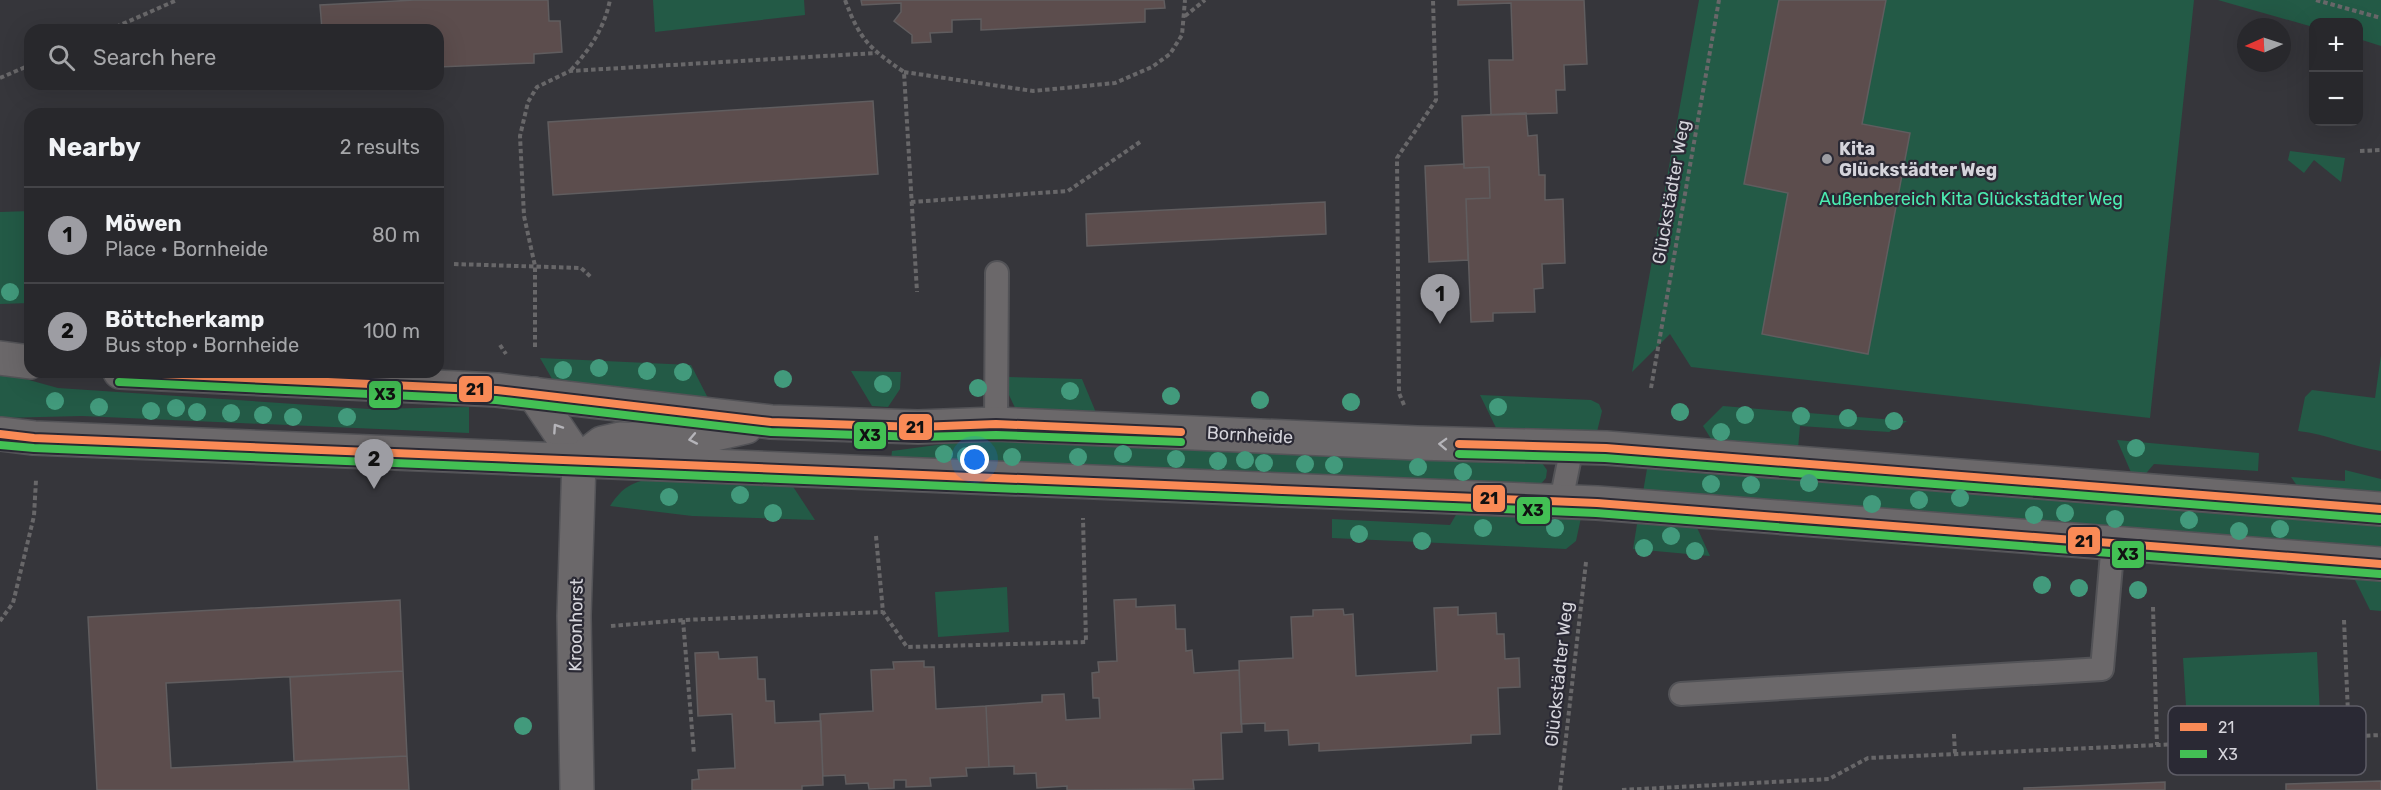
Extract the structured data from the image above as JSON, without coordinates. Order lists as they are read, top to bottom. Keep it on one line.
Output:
{"streets":{"street":["Bornheide","Kroonhorst"],"path":["Glückstädter Weg"]},"parks":["Außenbereich Kita Glückstädter Weg"],"places":["Kita Glückstädter Weg"],"lines":["transit line 21","transit line X3"],"legend":["21","X3"],"north":"left","page":{"map_buttons":["+","−"],"search":"Search here","heading":["Nearby","2 results"],"list":[{"mark":"1","name":"Möwen","note":"Place · Bornheide","value":"80 m"},{"mark":"2","name":"Böttcherkamp","note":"Bus stop · Bornheide","value":"100 m"}],"pins":["1","2"]}}
